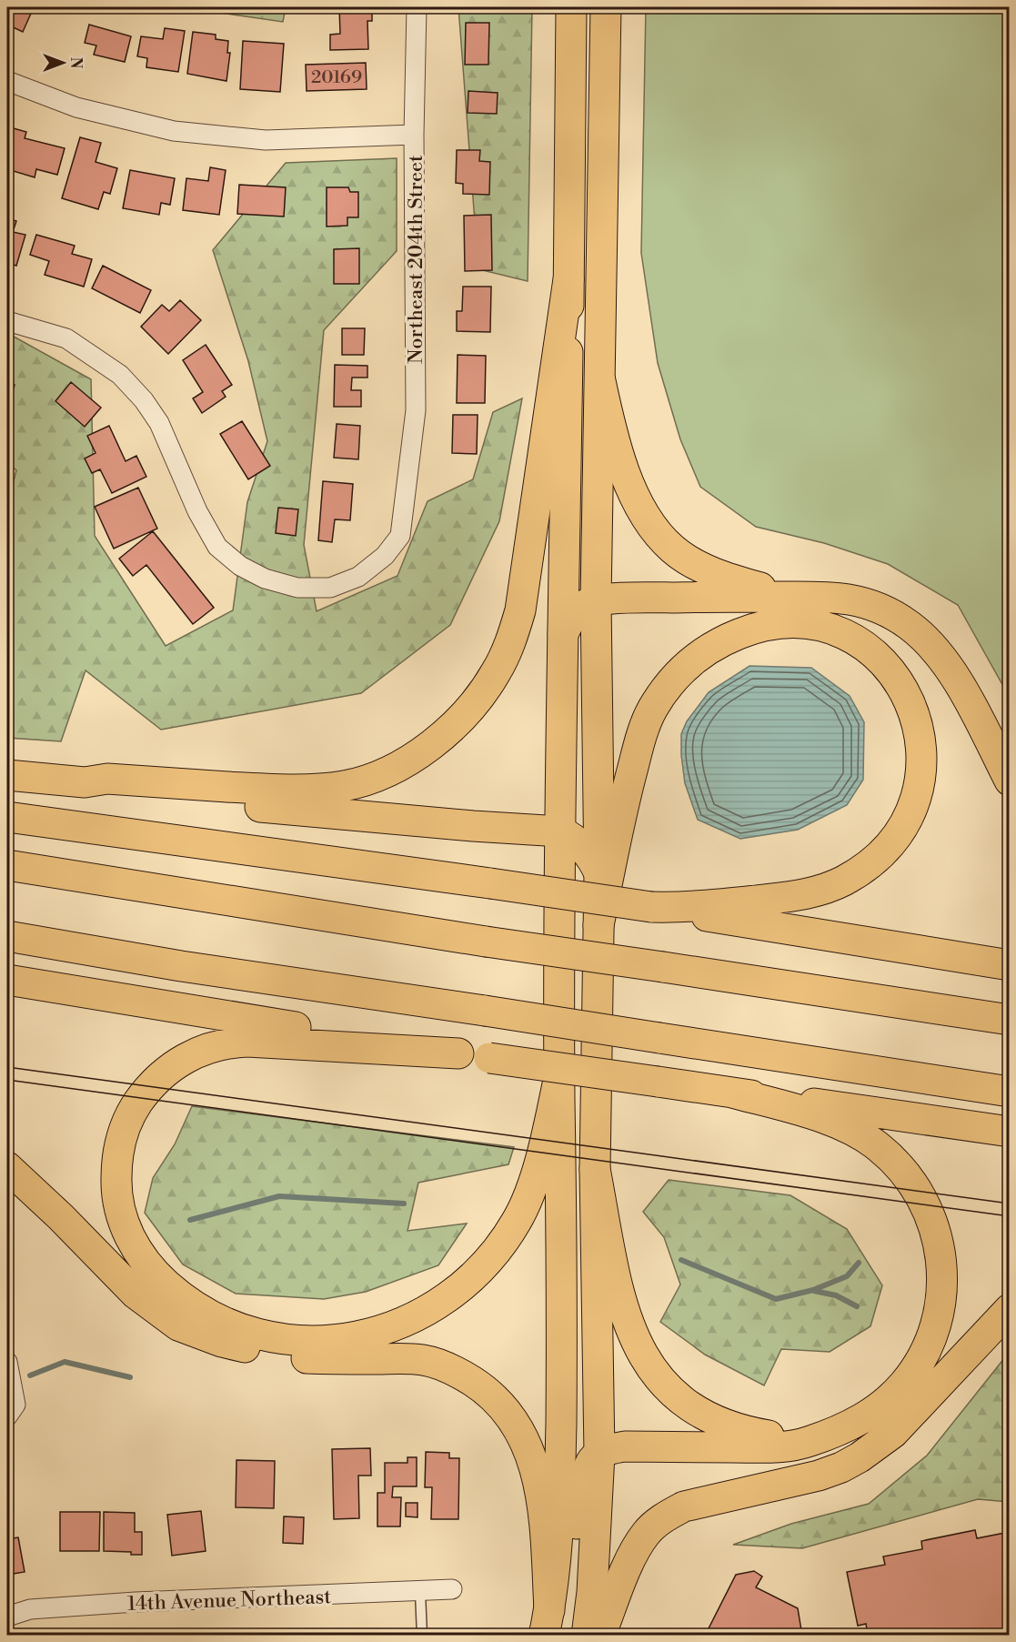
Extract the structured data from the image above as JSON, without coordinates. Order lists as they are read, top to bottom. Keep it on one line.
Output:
{"streets":{"street":["Northeast 204th Street","14th Avenue Northeast"]},"house_numbers":["20169"],"north":"right"}
